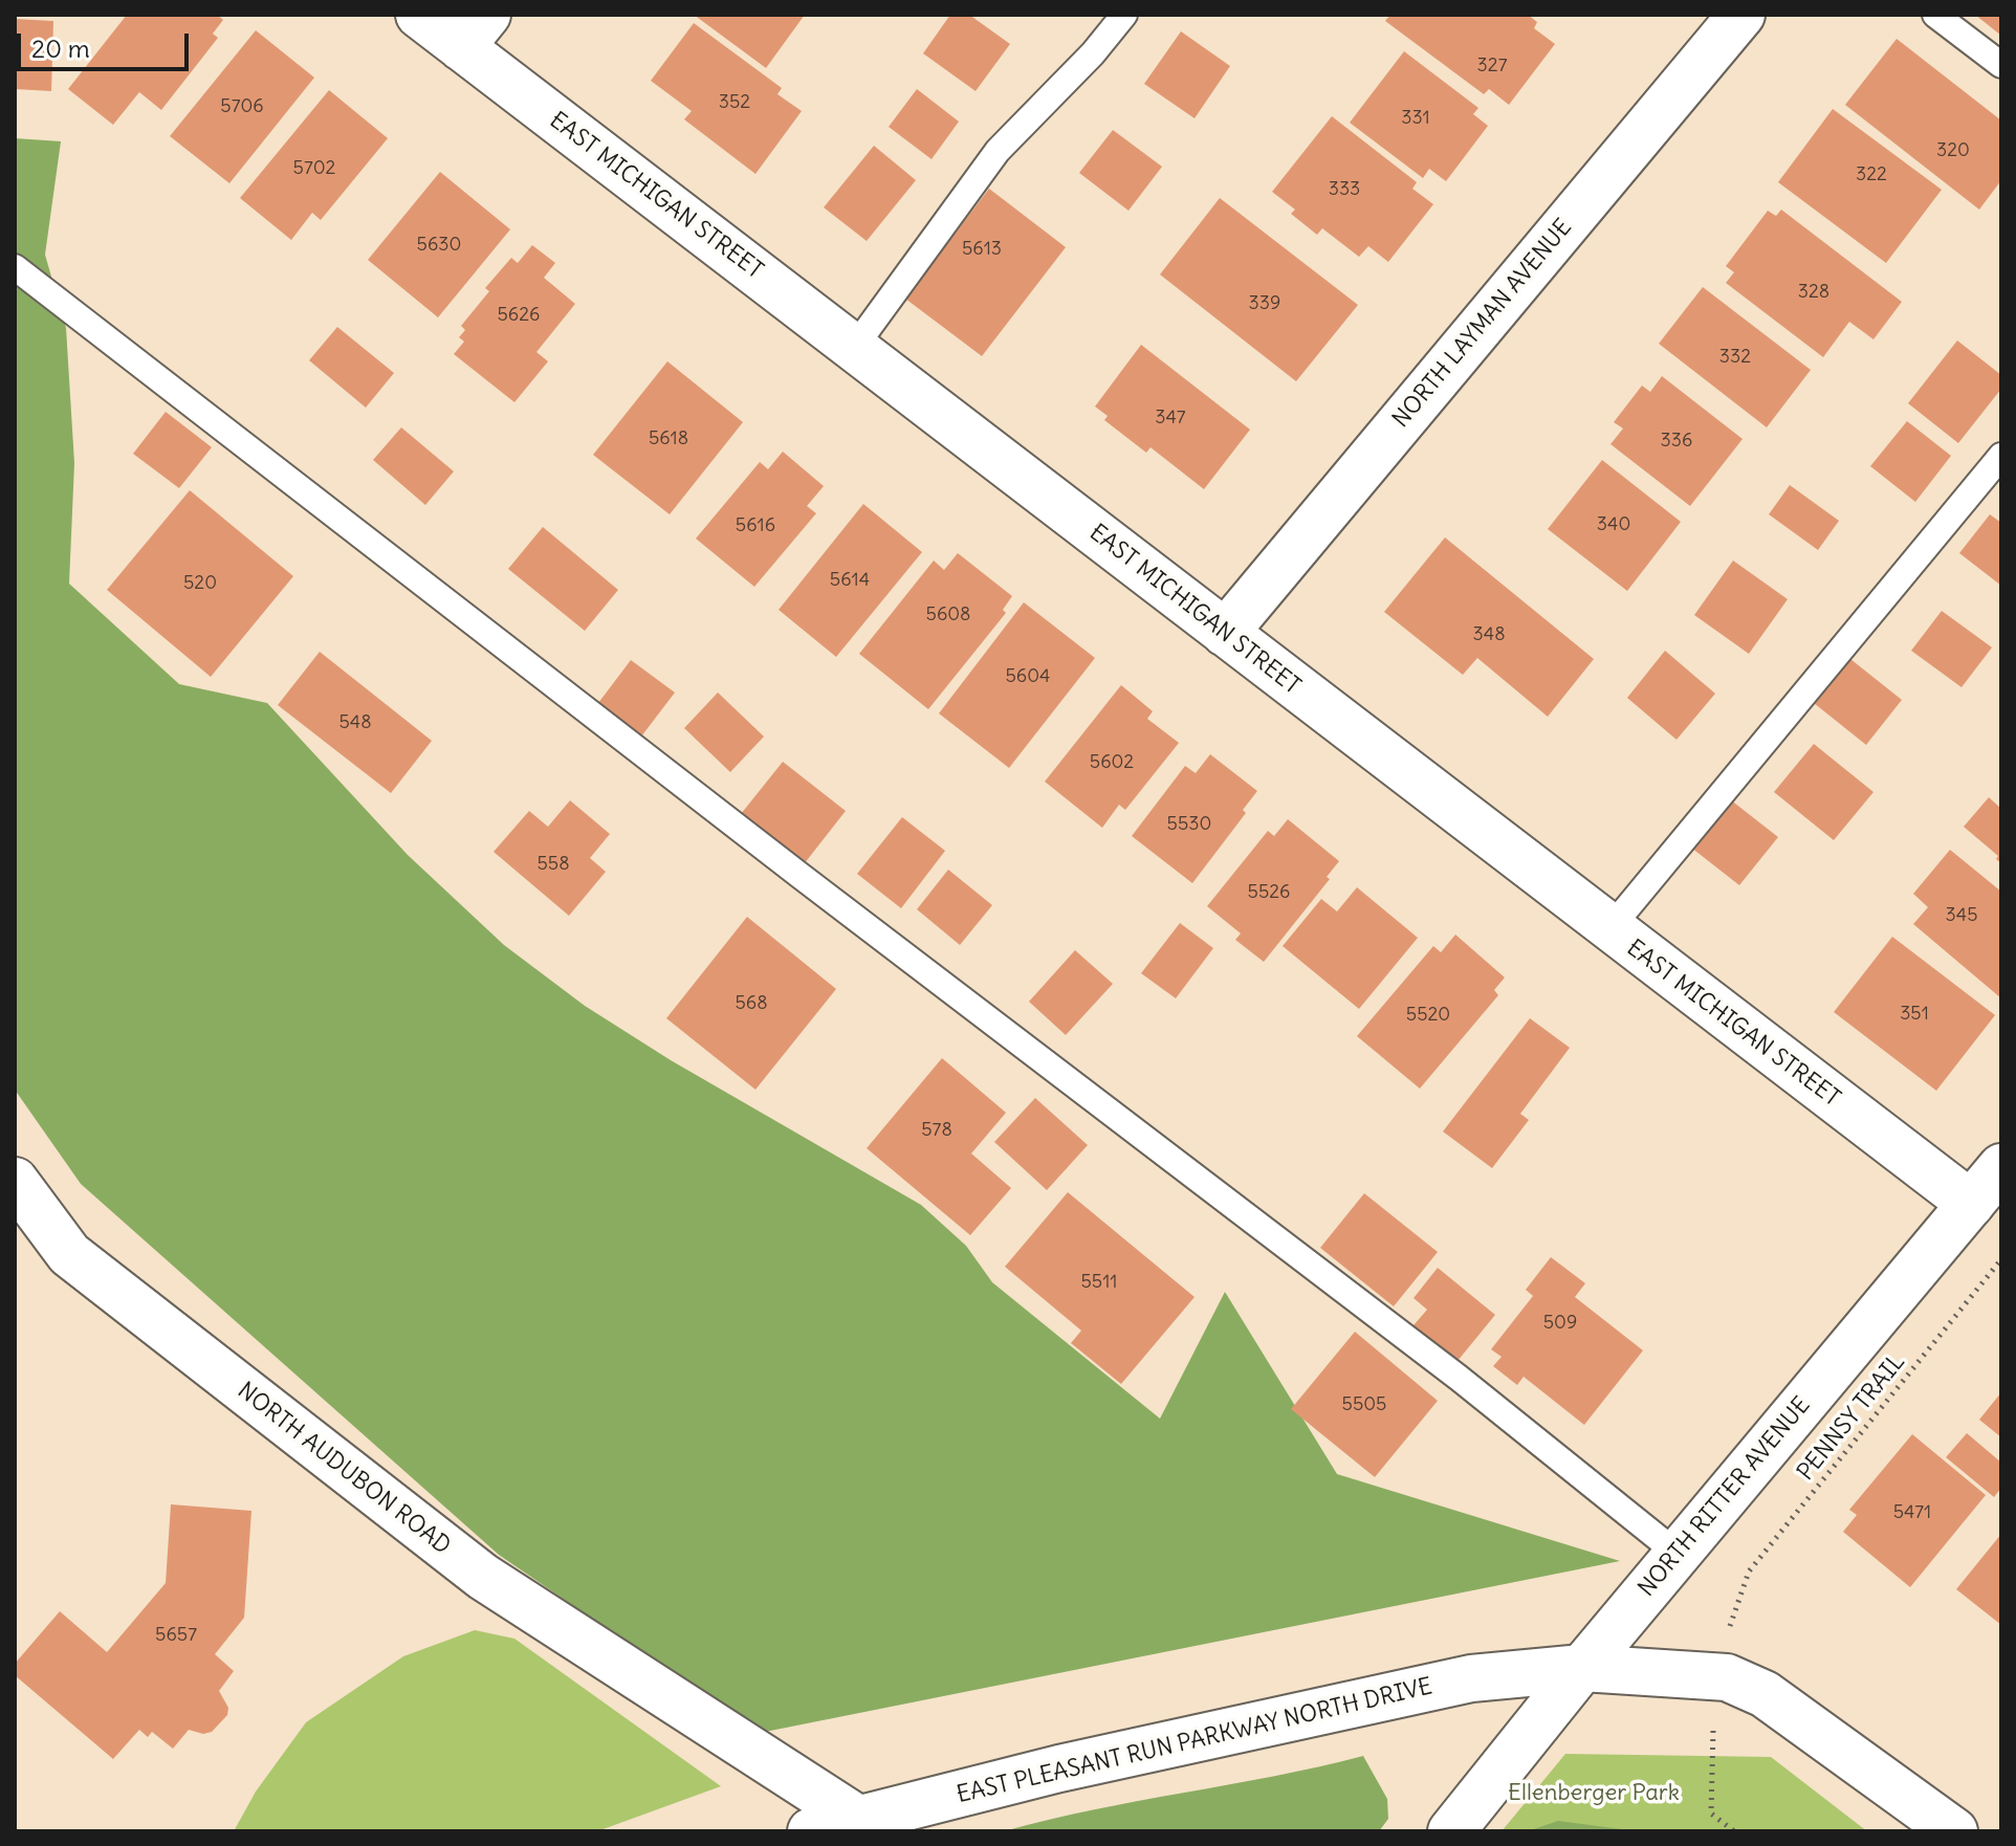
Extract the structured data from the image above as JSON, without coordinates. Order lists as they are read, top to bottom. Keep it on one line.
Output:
{"streets":{"street":["EAST MICHIGAN STREET","NORTH LAYMAN AVENUE","NORTH AUDUBON ROAD","NORTH RITTER AVENUE","EAST PLEASANT RUN PARKWAY NORTH DRIVE"],"path":["PENNSY TRAIL"]},"crossings":[["EAST MICHIGAN STREET","NORTH LAYMAN AVENUE"],["EAST MICHIGAN STREET","NORTH RITTER AVENUE"],["NORTH AUDUBON ROAD","EAST PLEASANT RUN PARKWAY NORTH DRIVE"],["NORTH RITTER AVENUE","EAST PLEASANT RUN PARKWAY NORTH DRIVE"]],"parks":["Ellenberger Park"],"house_numbers":["327","352","5706","331","320","5702","322","333","5630","5613","328","339","5626","332","347","5618","336","340","5616","5614","520","5608","348","5604","548","5602","5530","558","5526","345","568","351","5520","578","5511","509","5505","5471","5657"],"scale_bar":"20 m"}
